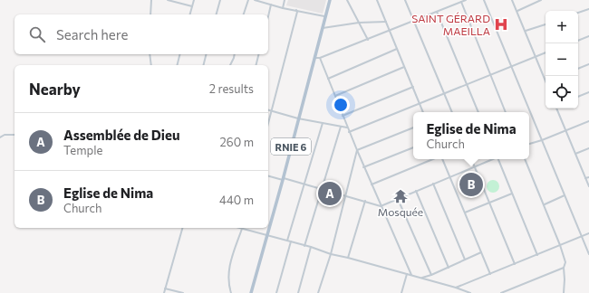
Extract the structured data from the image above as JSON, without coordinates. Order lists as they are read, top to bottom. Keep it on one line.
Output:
{"streets":{"main road":["RNIE 6"]},"places":{"hospital":["SAINT GÉRARD MAEILLA"],"temple":["Mosquée"]},"page":{"map_buttons":["+","−"],"search":"Search here","heading":["Nearby","2 results"],"popup":["Eglise de Nima","Church"],"list":[{"mark":"A","name":"Assemblée de Dieu","note":"Temple","value":"260 m"},{"mark":"B","name":"Eglise de Nima","note":"Church","value":"440 m"}],"pins":["B","A"]}}
